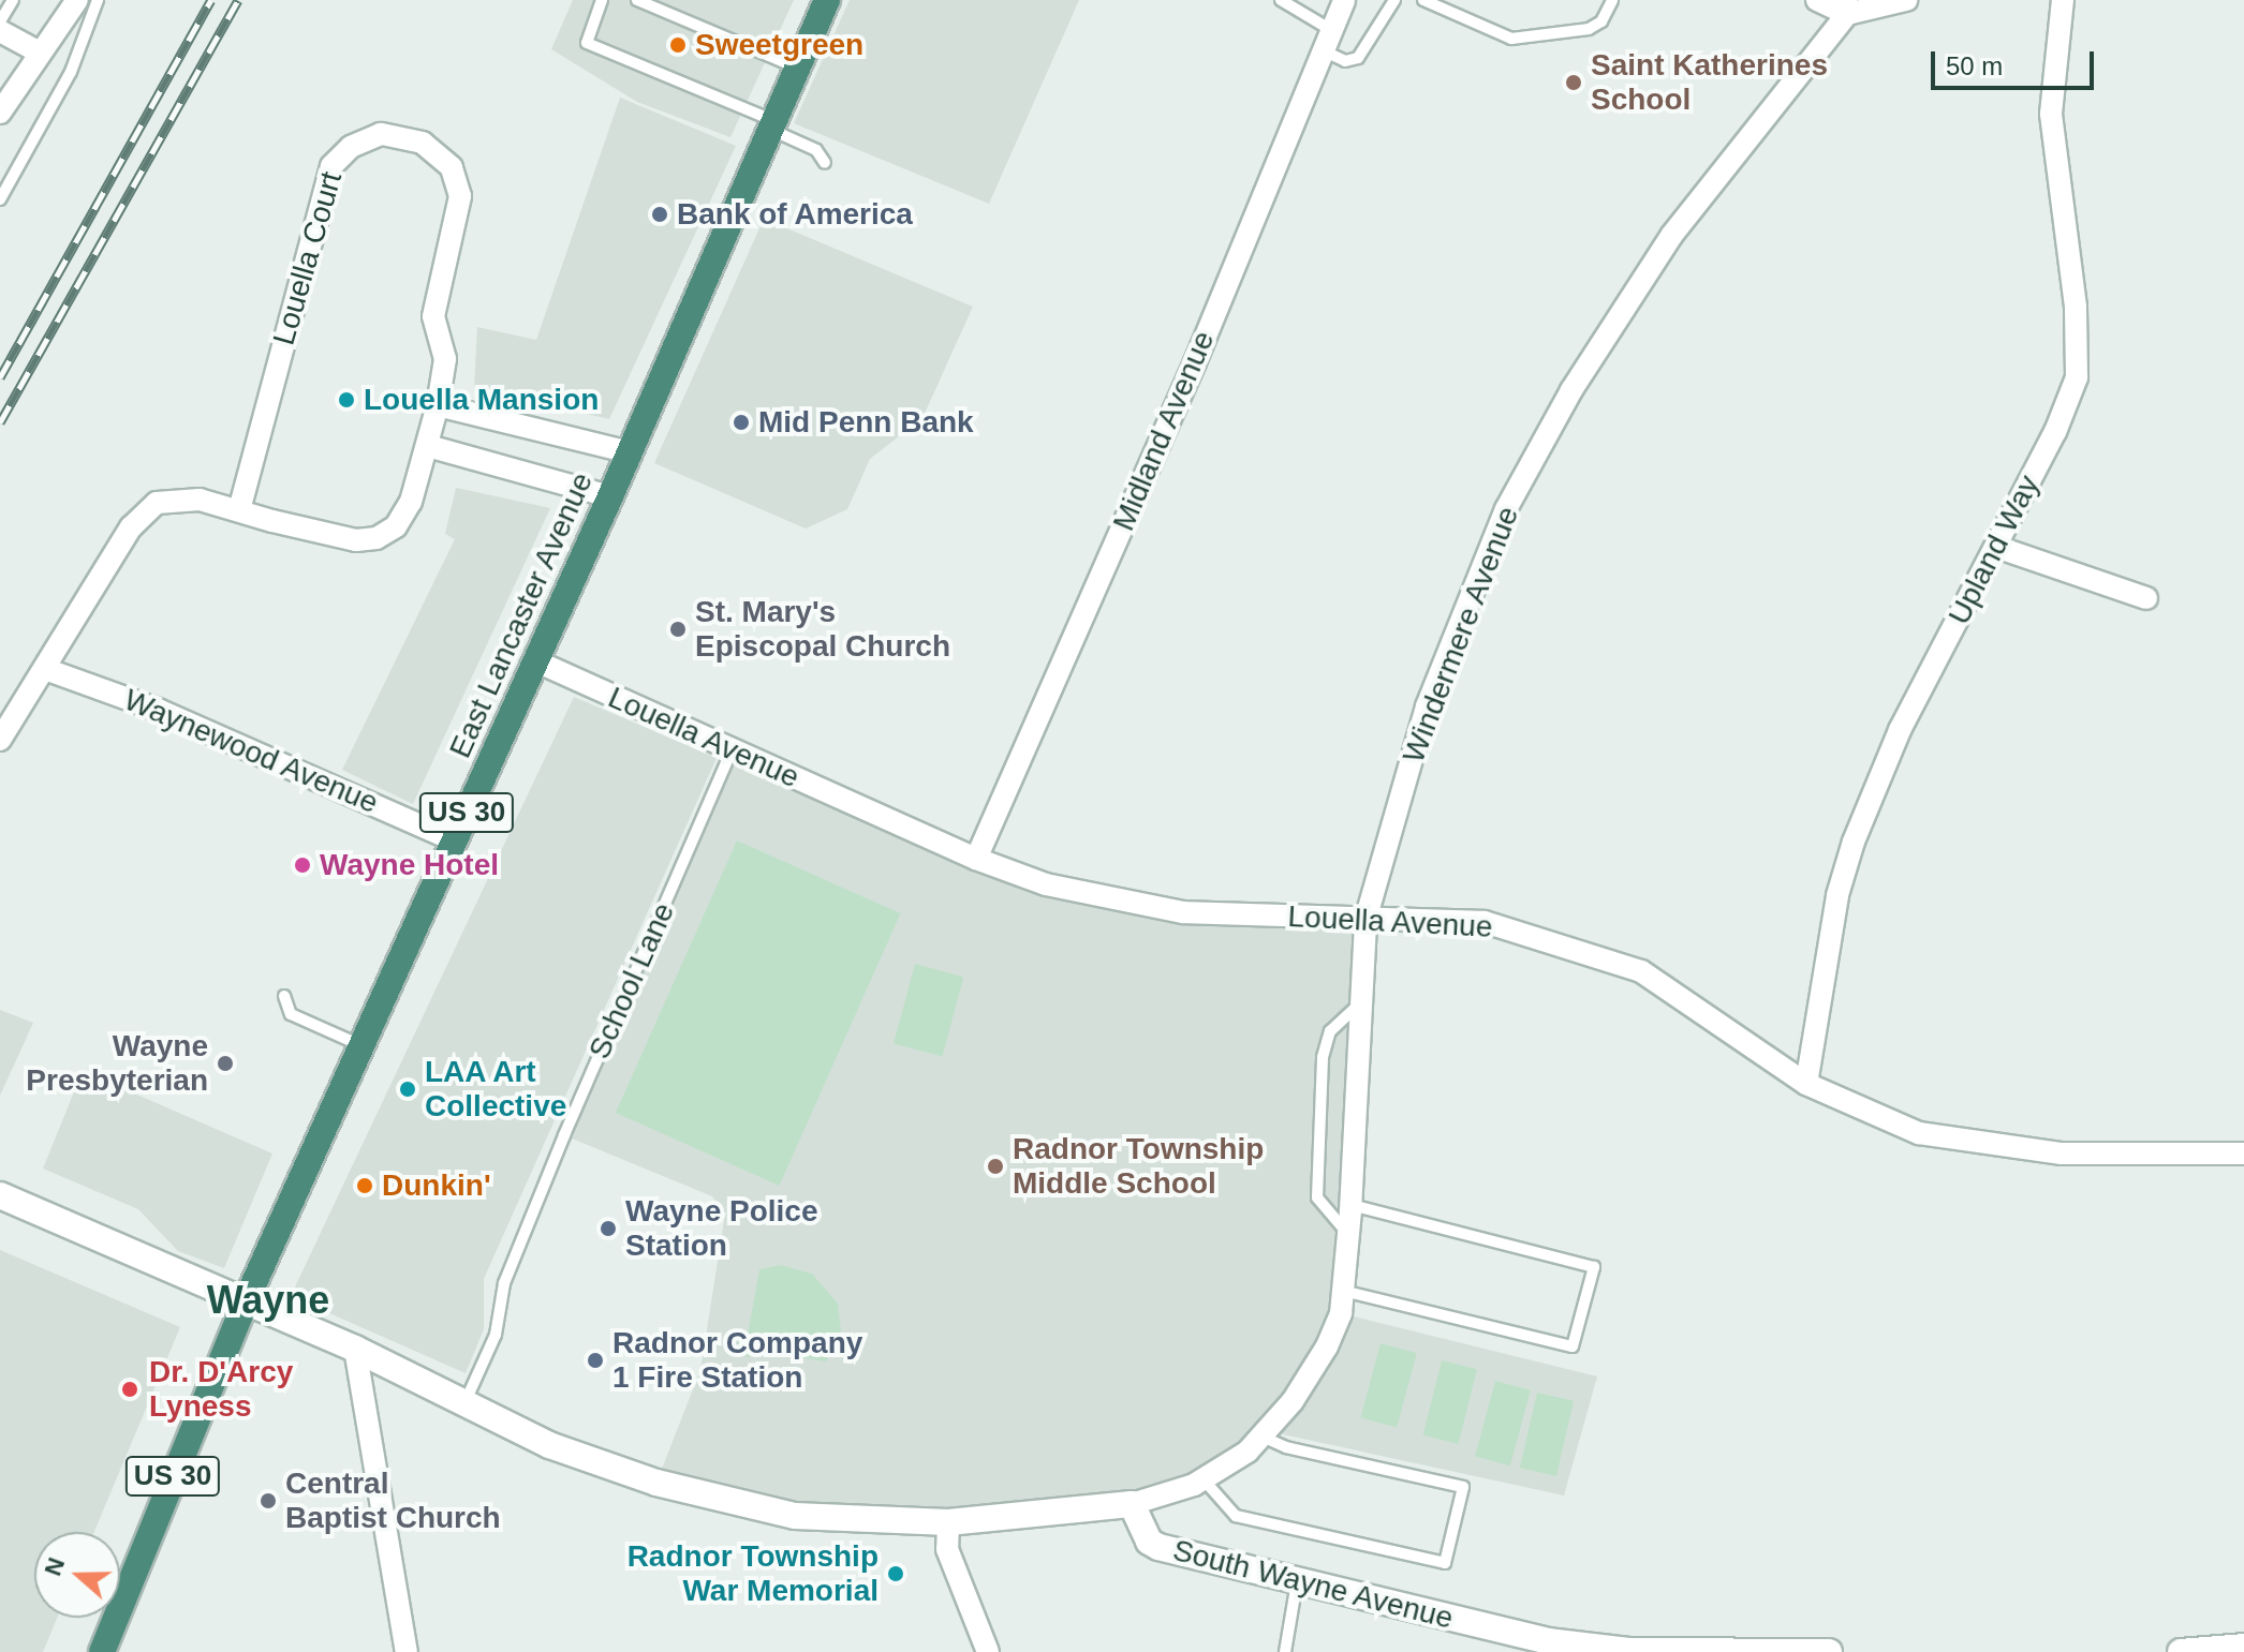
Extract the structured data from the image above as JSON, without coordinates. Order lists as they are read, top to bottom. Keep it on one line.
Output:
{"streets":{"highway":["East Lancaster Avenue","US 30"],"main road":["South Wayne Avenue"],"street":["Louella Court","Midland Avenue","Upland Way","Windermere Avenue","Louella Avenue","Waynewood Avenue"],"lane":["School Lane"]},"crossings":[["Louella Court","Waynewood Avenue"],["Midland Avenue","Louella Avenue"],["Upland Way","Louella Avenue"],["East Lancaster Avenue","Louella Avenue"],["East Lancaster Avenue","Waynewood Avenue"],["East Lancaster Avenue","US 30"],["Windermere Avenue","Louella Avenue"],["Windermere Avenue","South Wayne Avenue"],["Louella Avenue","School Lane"]],"districts":["Wayne"],"places":["Sweetgreen","Saint Katherines School","Bank of America","Louella Mansion","Mid Penn Bank","St. Mary's Episcopal Church","Wayne Hotel","Wayne Presbyterian","LAA Art Collective","Radnor Township Middle School","Dunkin'","Wayne Police Station","Radnor Company 1 Fire Station","Dr. D'Arcy Lyness","Central Baptist Church","Radnor Township War Memorial"],"scale_bar":"50 m","north":"left"}
